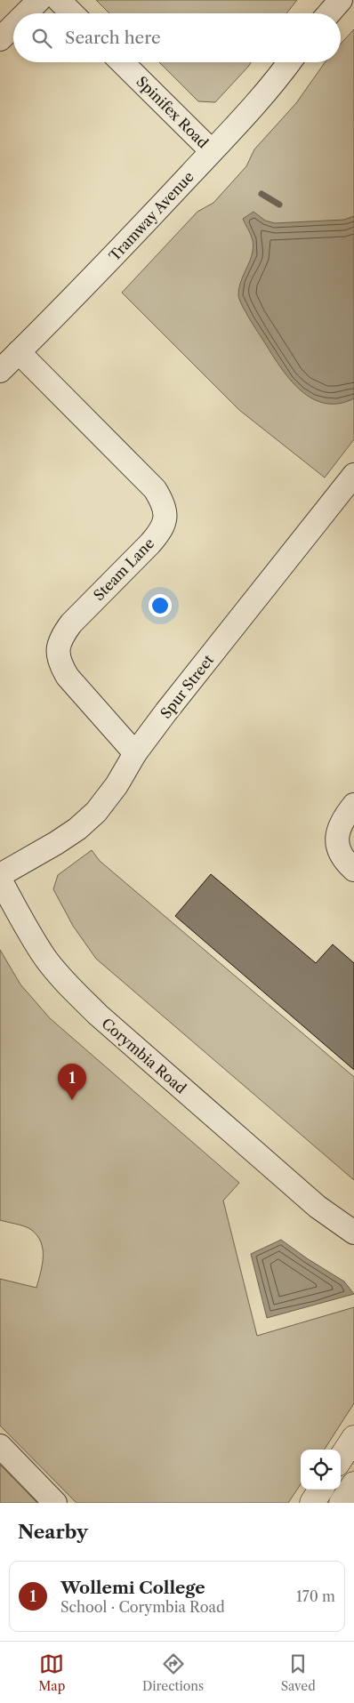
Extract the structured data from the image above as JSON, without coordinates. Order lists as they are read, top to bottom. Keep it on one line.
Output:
{"streets":{"street":["Spinifex Road","Tramway Avenue","Steam Lane","Spur Street","Corymbia Road"]},"crossings":[["Spinifex Road","Tramway Avenue"],["Tramway Avenue","Steam Lane"],["Steam Lane","Spur Street"]],"page":{"search":"Search here","pins":"1","heading":"Nearby","list":[{"mark":"1","name":"Wollemi College","note":"School · Corymbia Road","value":"170 m"}],"nav":["Map","Directions","Saved"]}}
